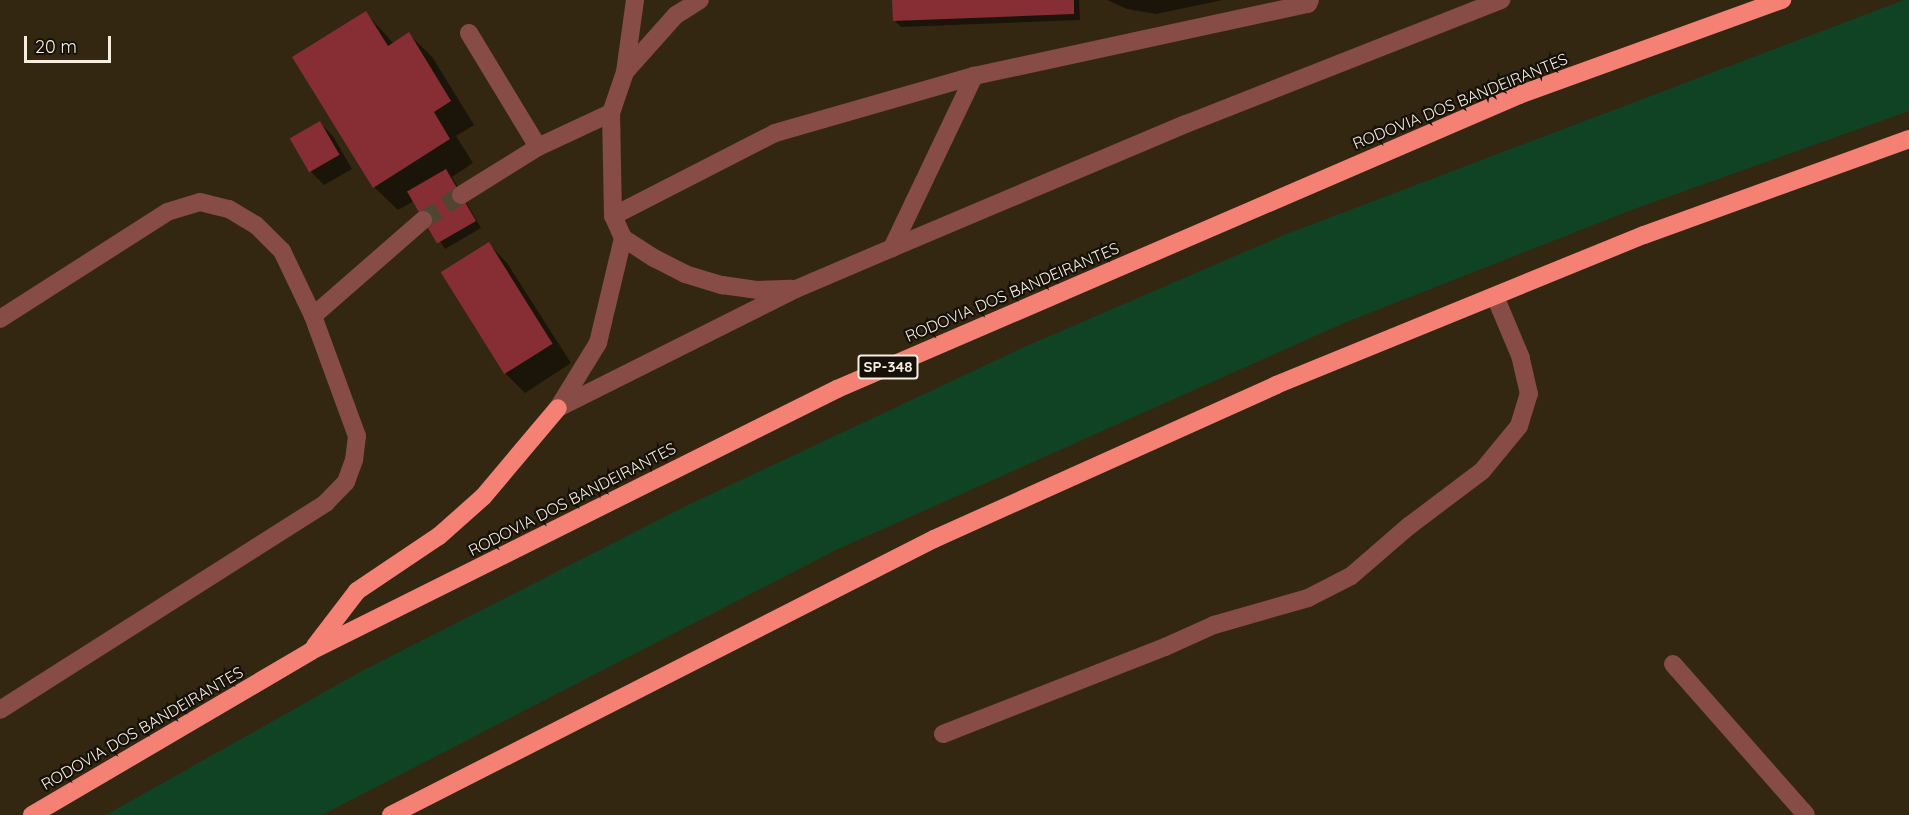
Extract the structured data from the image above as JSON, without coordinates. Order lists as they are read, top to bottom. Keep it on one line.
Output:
{"streets":{"highway":["RODOVIA DOS BANDEIRANTES","SP-348"]},"scale_bar":"20 m"}
